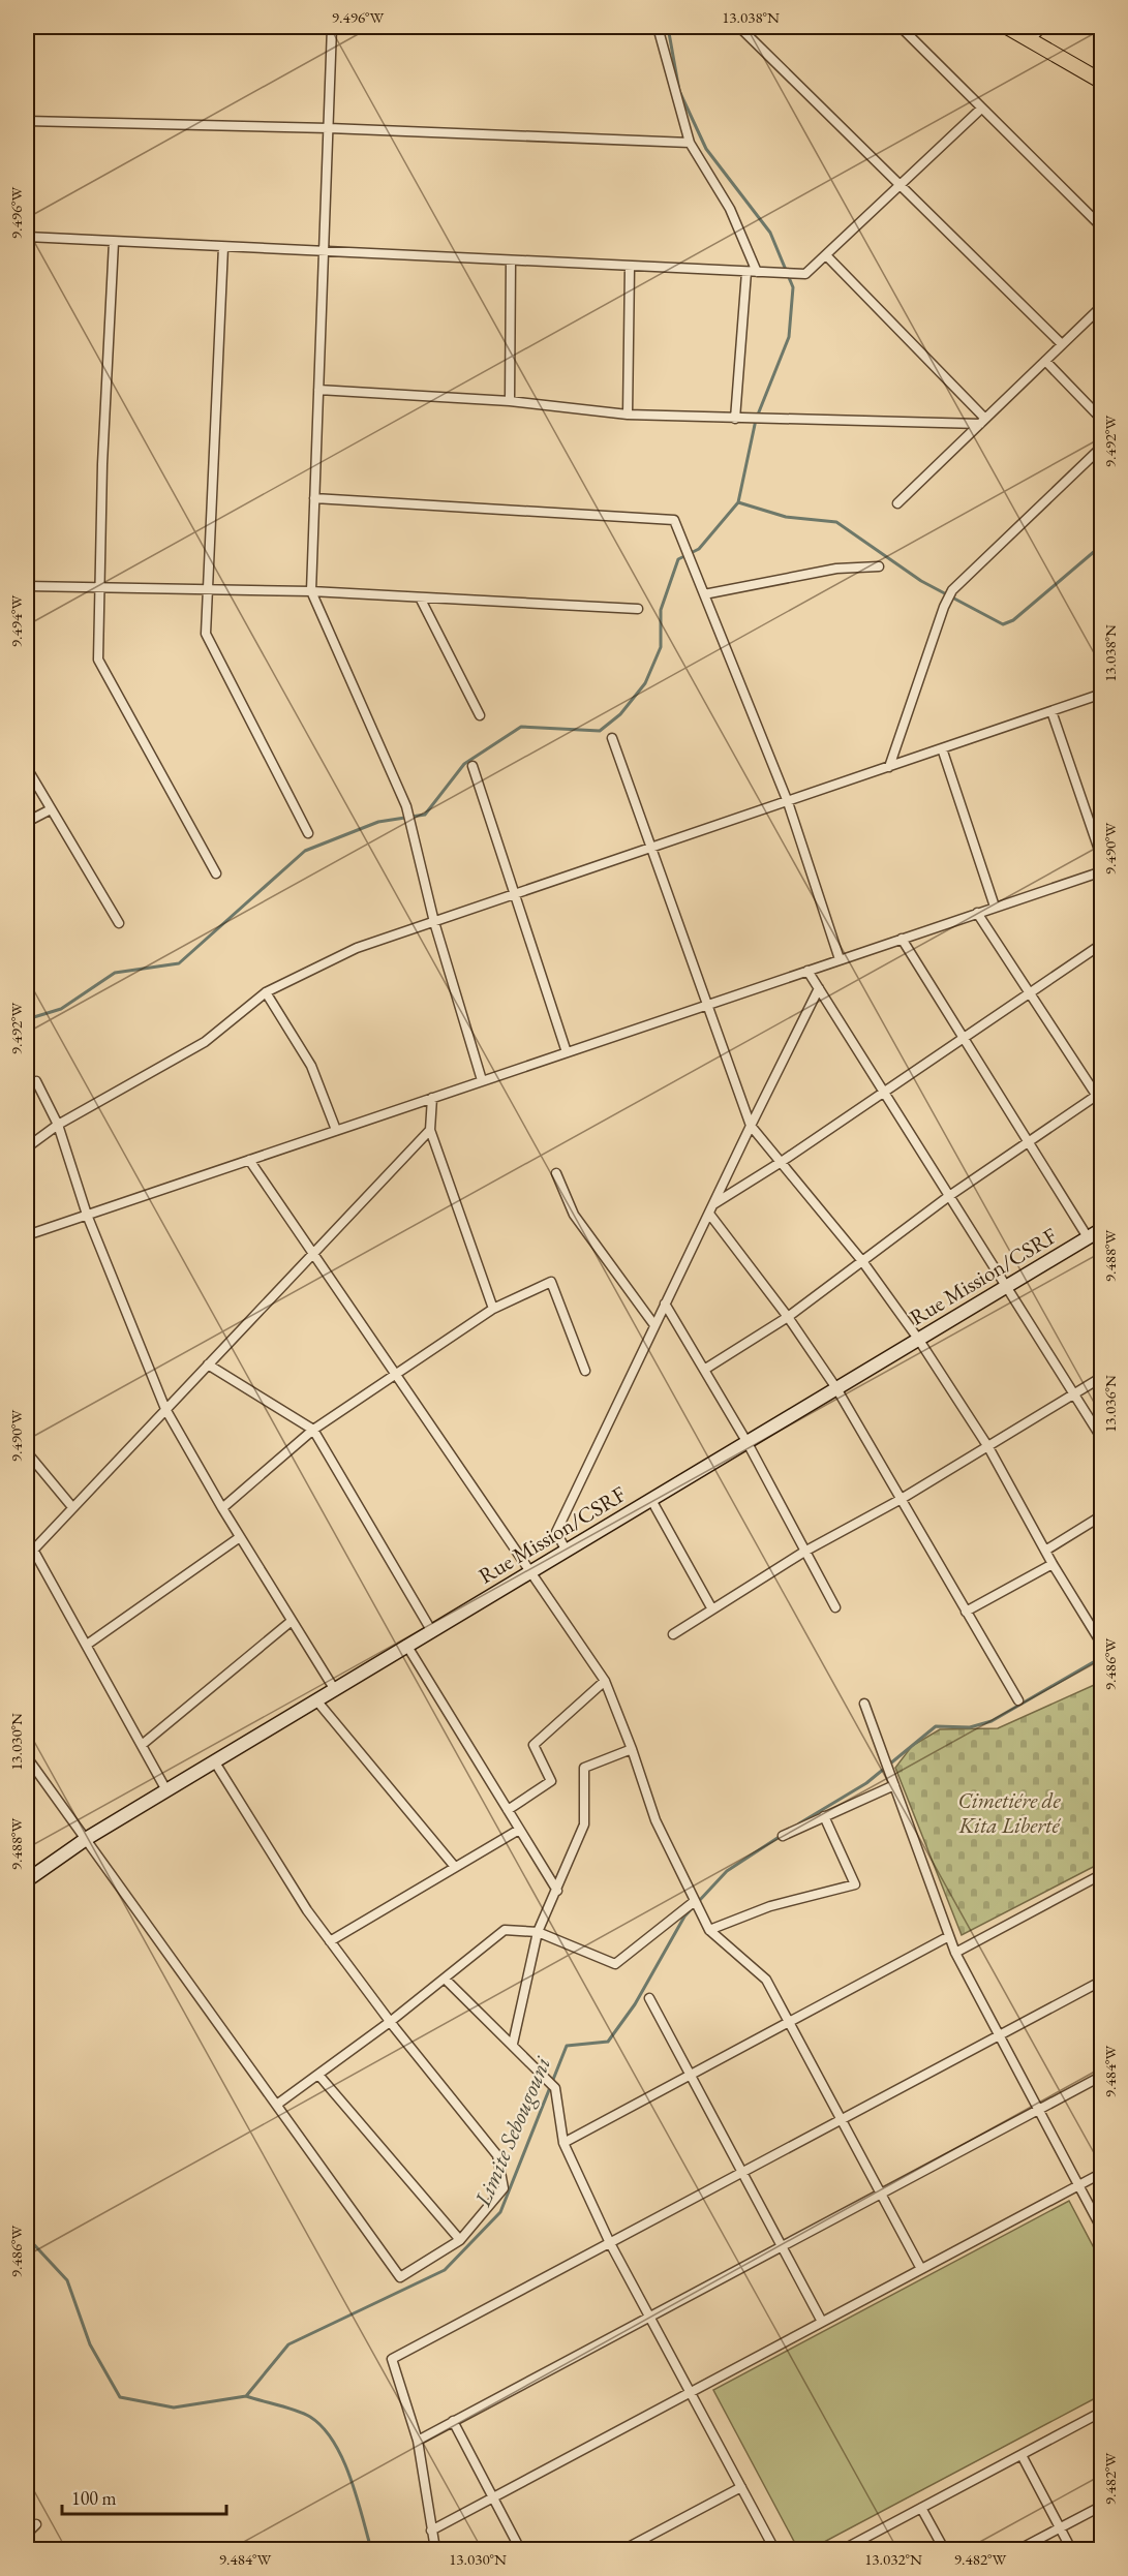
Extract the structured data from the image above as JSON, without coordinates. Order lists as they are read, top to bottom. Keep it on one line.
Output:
{"streets":{"main road":["Rue Mission/CSRF"]},"water":["Limite Sebougouni"],"parks":["Cimetiére de Kita Liberté"],"scale_bar":"100 m","coordinates":["9.496°W","13.038°N","9.492°W","9.494°W","9.490°W","9.488°W","13.036°N","9.486°W","13.030°N","9.484°W","9.482°W","13.032°N"]}
